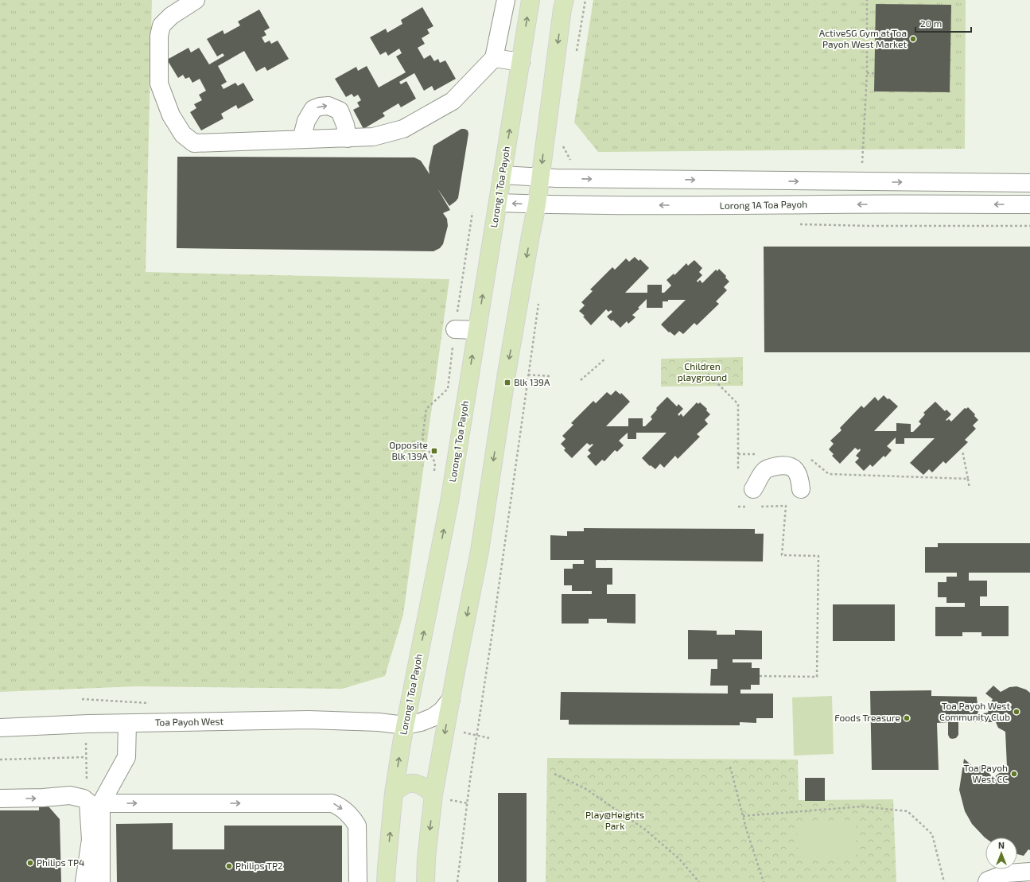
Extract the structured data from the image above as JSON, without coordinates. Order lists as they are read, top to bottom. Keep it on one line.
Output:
{"streets":{"main road":["Lorong 1 Toa Payoh"],"street":["Lorong 1A Toa Payoh","Toa Payoh West"]},"crossings":[["Lorong 1 Toa Payoh","Lorong 1A Toa Payoh"],["Lorong 1 Toa Payoh","Toa Payoh West"]],"parks":["Children playground","Play@Heights Park"],"places":{"other":["ActiveSG Gym at Toa Payoh West Market","Toa Payoh West Community Club","Foods Treasure","Toa Payoh West CC","Philips TP4","Philips TP2"],"transit":["Blk 139A","Opposite Blk 139A"]},"scale_bar":"20 m","north":"top"}
